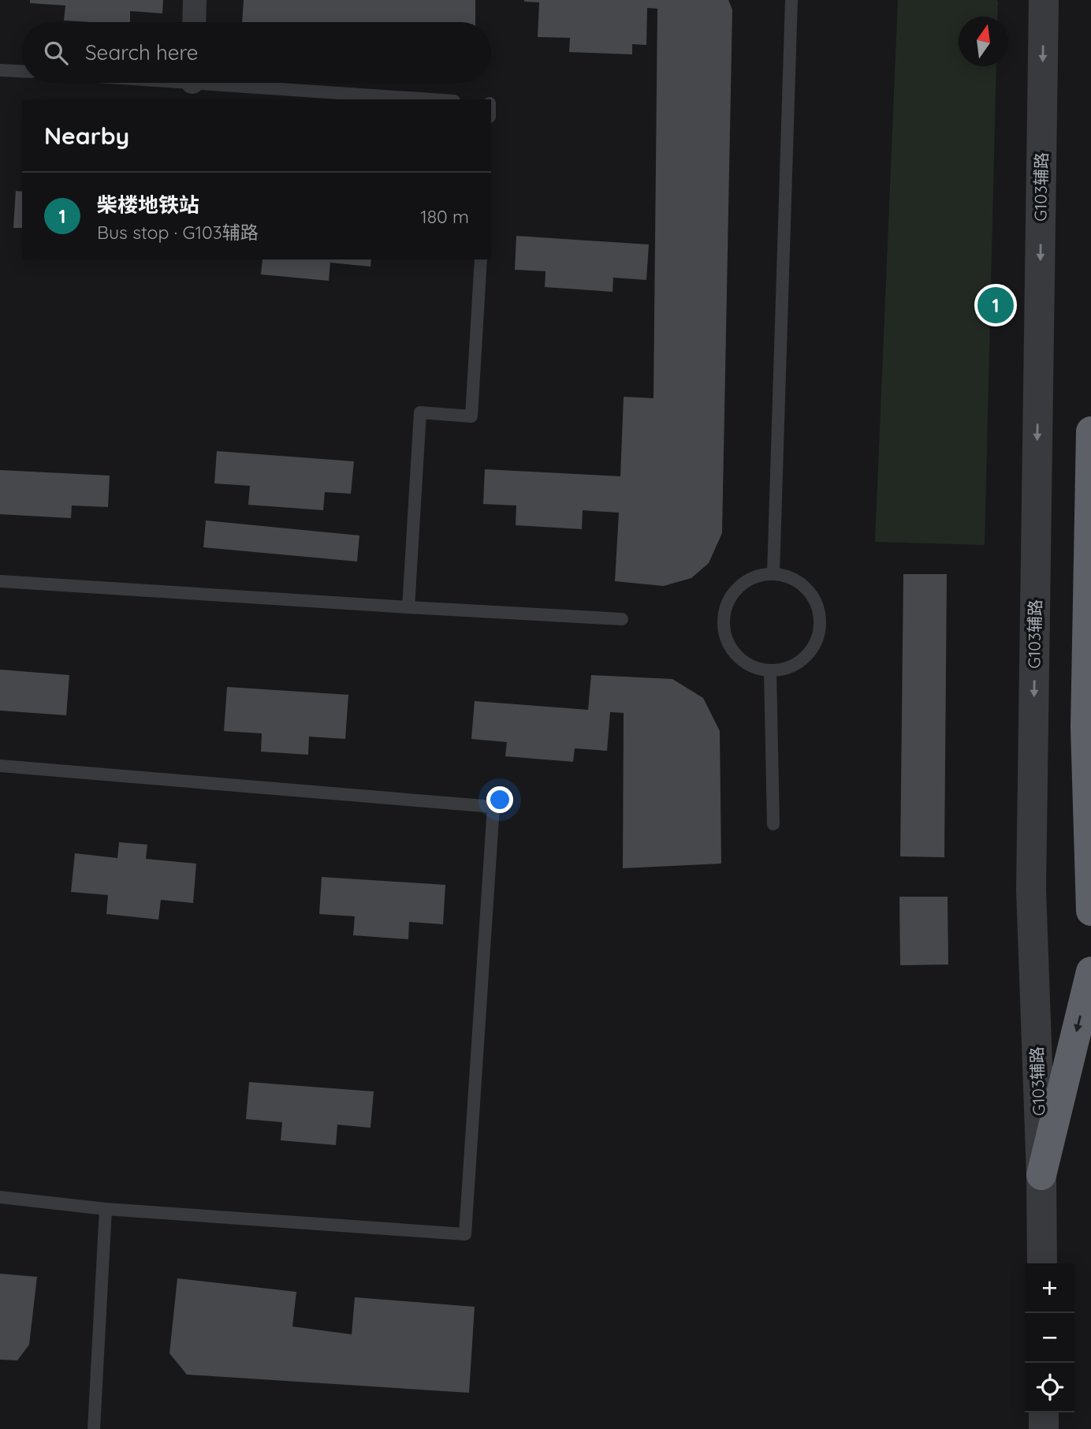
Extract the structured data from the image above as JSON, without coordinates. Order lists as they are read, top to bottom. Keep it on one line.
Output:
{"streets":{"street":["G103辅路"]},"one_way":["G103辅路"],"north":"top","page":{"search":"Search here","heading":"Nearby","list":[{"mark":"1","name":"柴楼地铁站","note":"Bus stop · G103辅路","value":"180 m"}],"pins":"1","map_buttons":["+","−"]}}
